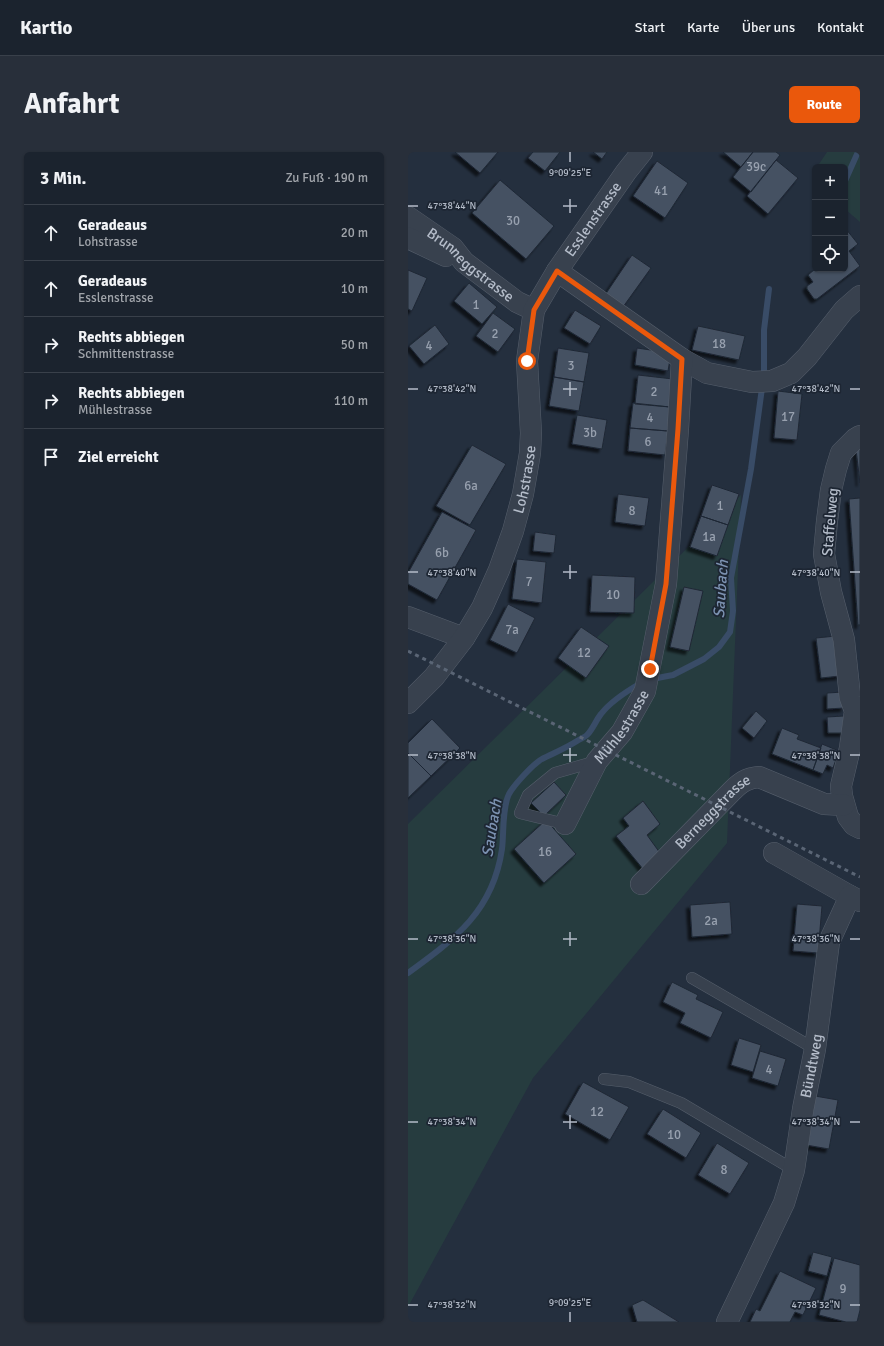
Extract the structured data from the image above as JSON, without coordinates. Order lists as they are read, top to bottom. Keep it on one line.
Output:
{"streets":{"street":["Esslenstrasse","Brunneggstrasse","Lohstrasse","Staffelweg","Mühlestrasse","Berneggstrasse","Bündtweg"]},"crossings":[["Esslenstrasse","Brunneggstrasse"],["Esslenstrasse","Lohstrasse"],["Brunneggstrasse","Lohstrasse"]],"water":["Saubach"],"house_numbers":["39c","41","30","1","2","18","4","3","2","17","4","3b","6","6a","1","8","1a","6b","7","10","7a","12","16","2a","4","12","10","8","9"],"page":{"header":"Kartio","nav":["Start","Karte","Über uns","Kontakt"],"buttons":"Route","title":"Anfahrt","heading":["3 Min.","Zu Fuß · 190 m"],"map_buttons":["+","−"],"list":[["Geradeaus","Lohstrasse","20 m"],["Geradeaus","Esslenstrasse","10 m"],["Rechts abbiegen","Schmittenstrasse","50 m"],["Rechts abbiegen","Mühlestrasse","110 m"],"Ziel erreicht"]},"coordinates":["9°09'25\"E","47°38'44\"N","47°38'42\"N","47°38'40\"N","47°38'38\"N","47°38'36\"N","47°38'34\"N","47°38'32\"N"]}
